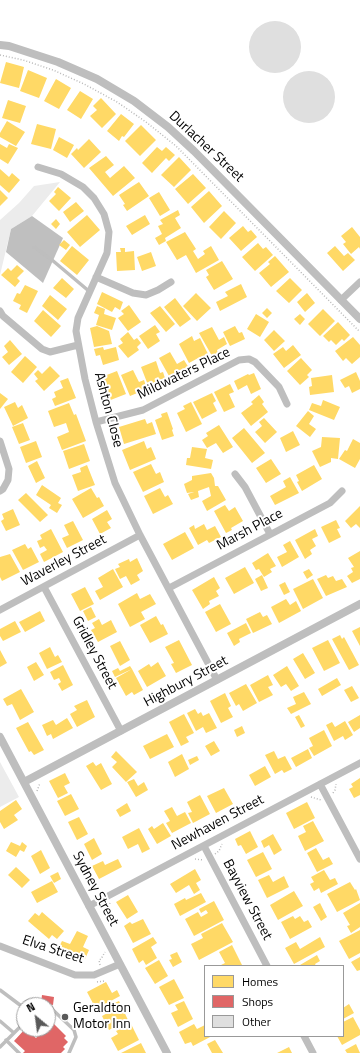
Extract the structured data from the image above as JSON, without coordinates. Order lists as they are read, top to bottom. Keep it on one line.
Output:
{"streets":{"street":["Durlacher Street","Mildwaters Place","Ashton Close","Marsh Place","Waverley Street","Gridley Street","Highbury Street","Newhaven Street","Sydney Street","Bayview Street","Elva Street"]},"crossings":[["Mildwaters Place","Ashton Close"],["Ashton Close","Marsh Place"],["Ashton Close","Waverley Street"],["Ashton Close","Highbury Street"],["Waverley Street","Gridley Street"],["Gridley Street","Highbury Street"],["Highbury Street","Sydney Street"],["Newhaven Street","Sydney Street"],["Newhaven Street","Bayview Street"],["Sydney Street","Elva Street"]],"places":["Geraldton Motor Inn"],"legend":["Homes","Shops","Other"],"north":"top left"}
